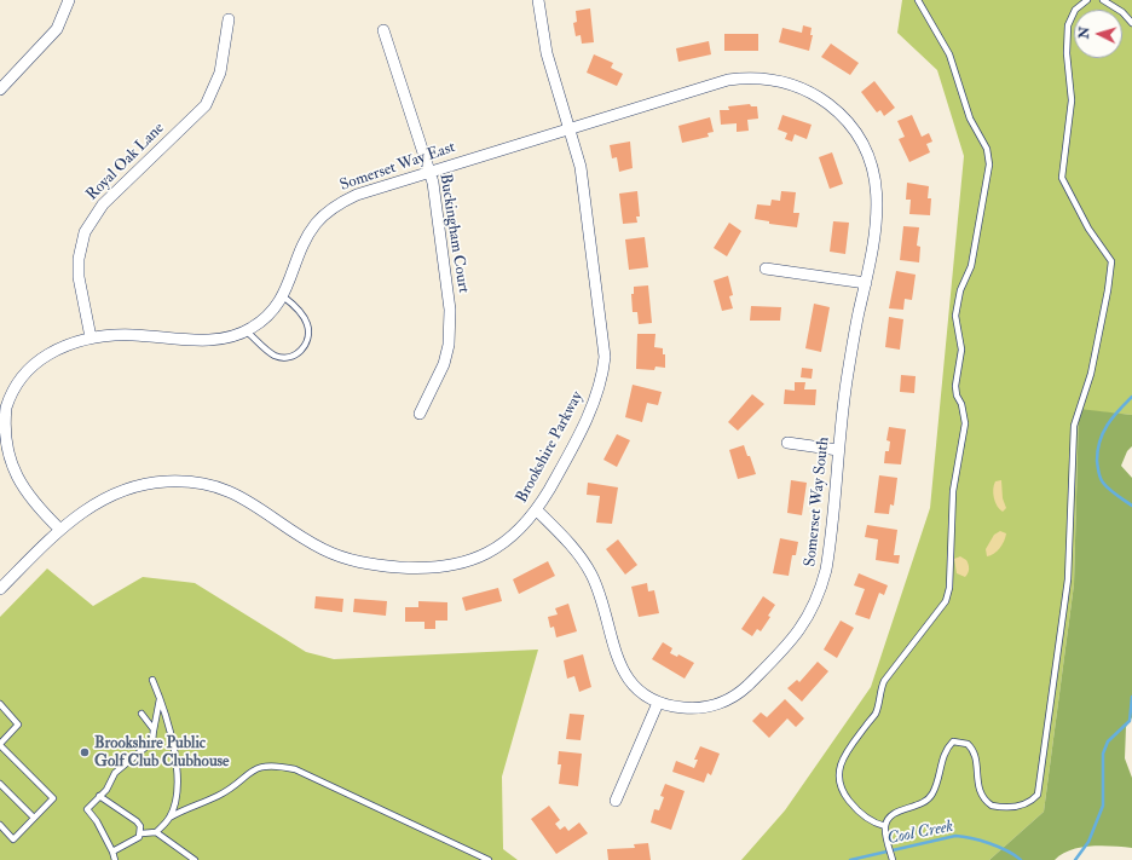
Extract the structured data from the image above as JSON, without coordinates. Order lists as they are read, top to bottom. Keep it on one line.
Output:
{"streets":{"street":["Royal Oak Lane","Somerset Way East","Buckingham Court","Brookshire Parkway","Somerset Way South"]},"crossings":[["Royal Oak Lane","Somerset Way East"],["Somerset Way East","Buckingham Court"],["Somerset Way East","Brookshire Parkway"],["Somerset Way East","Somerset Way South"],["Brookshire Parkway","Somerset Way South"]],"water":["Cool Creek"],"places":["Brookshire Public Golf Club Clubhouse"],"north":"left"}
